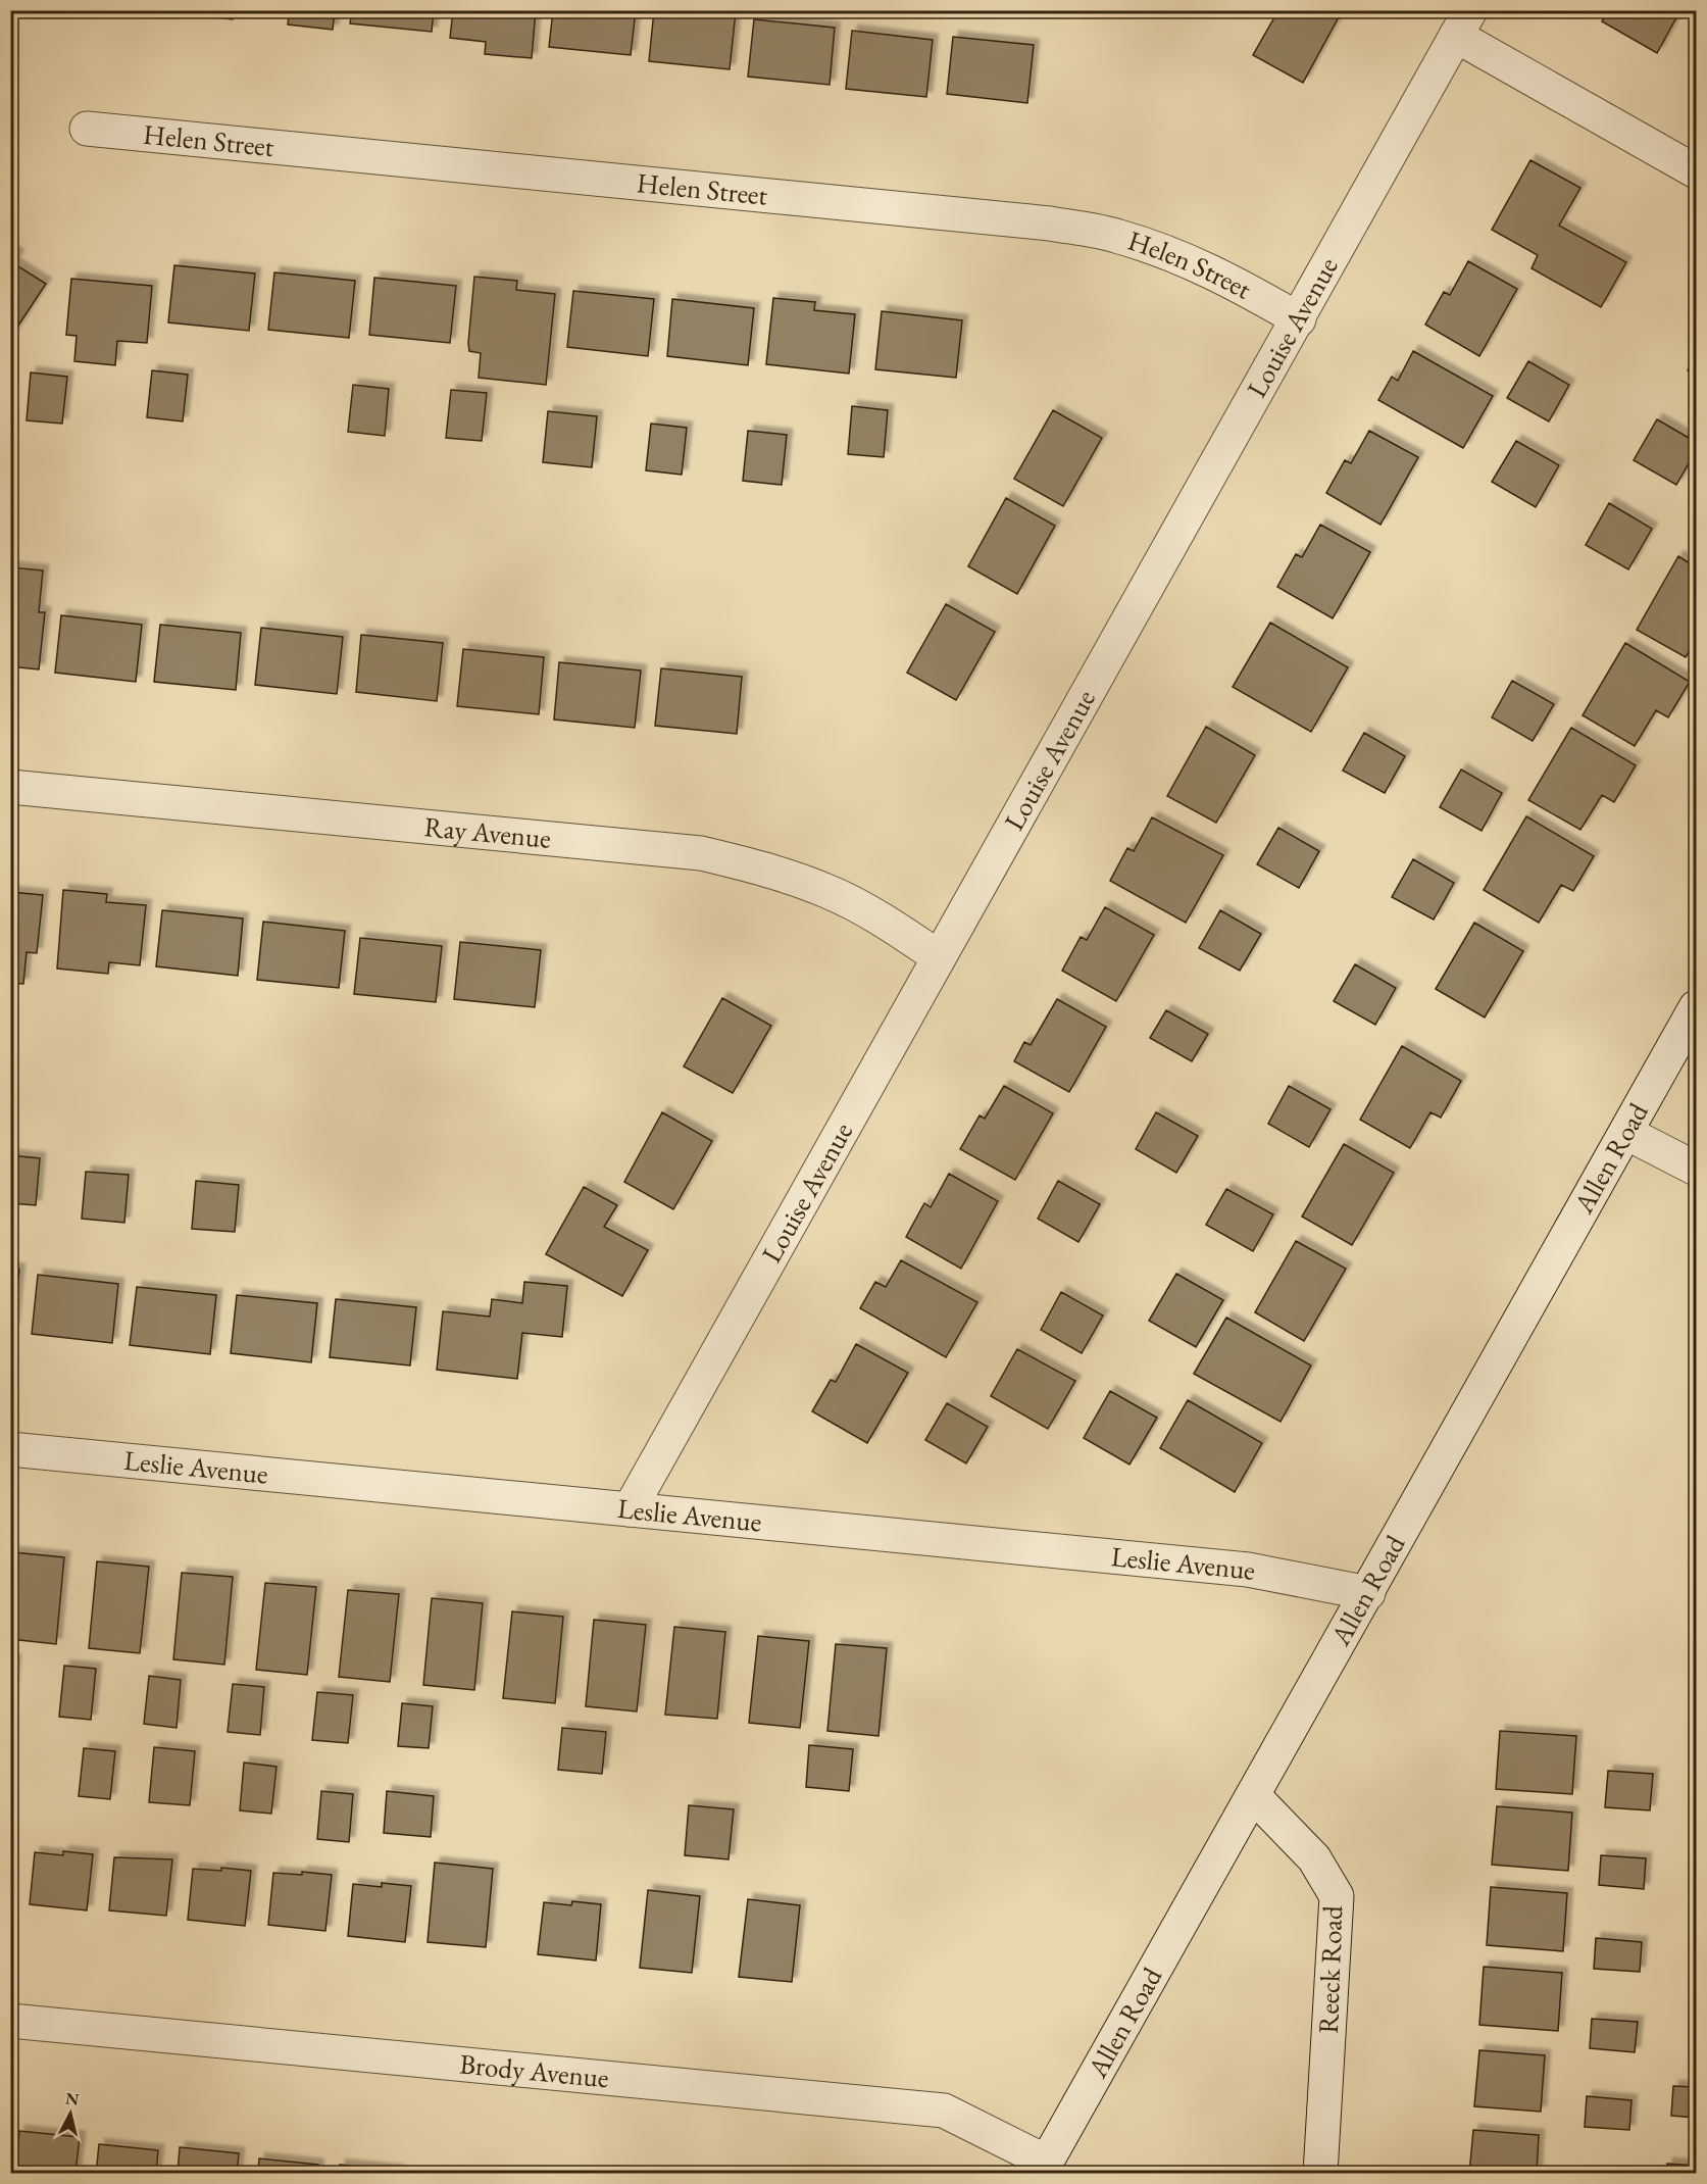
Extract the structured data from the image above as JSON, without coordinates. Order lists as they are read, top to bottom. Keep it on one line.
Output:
{"streets":{"street":["Helen Street","Louise Avenue","Ray Avenue","Allen Road","Leslie Avenue","Reeck Road","Brody Avenue"]},"crossings":[["Helen Street","Louise Avenue"],["Louise Avenue","Ray Avenue"],["Louise Avenue","Leslie Avenue"],["Allen Road","Leslie Avenue"],["Allen Road","Reeck Road"],["Allen Road","Brody Avenue"]],"north":"top"}
